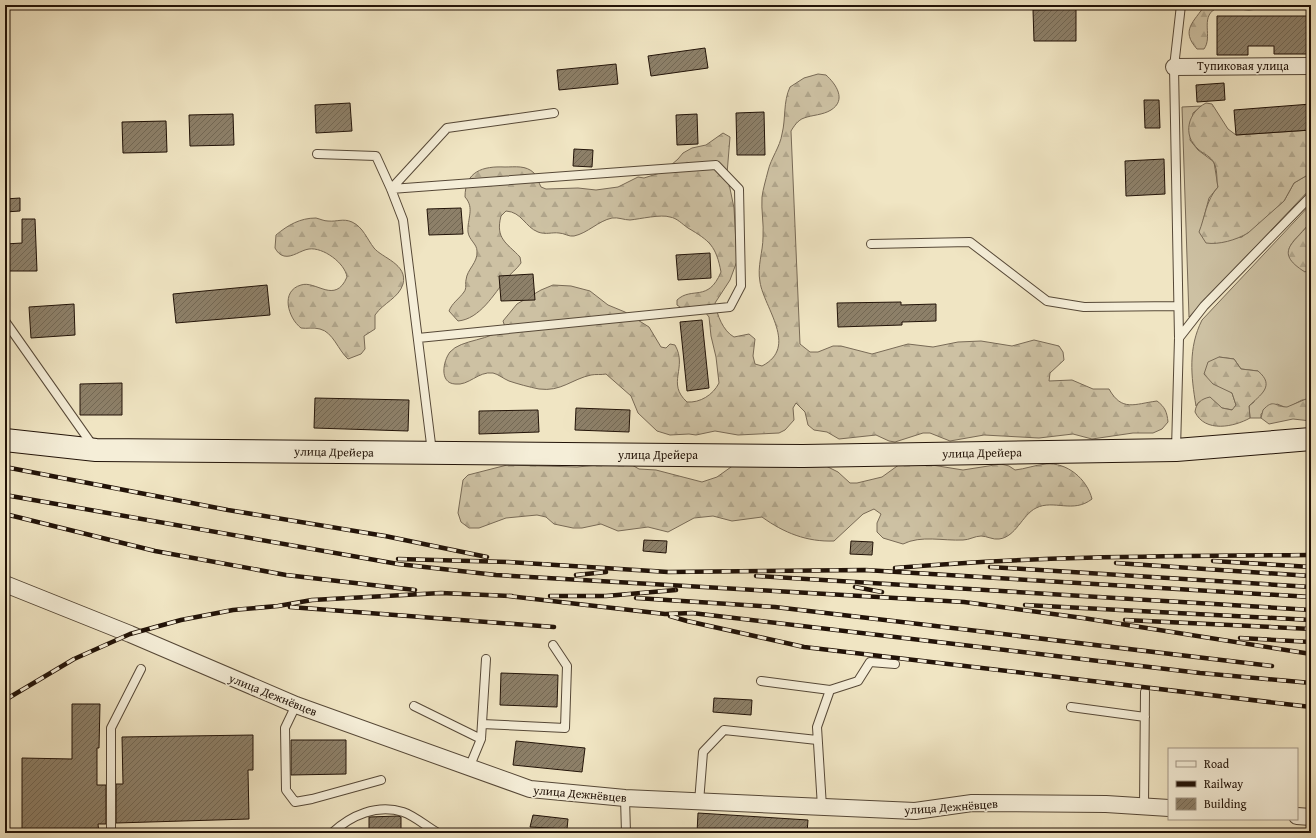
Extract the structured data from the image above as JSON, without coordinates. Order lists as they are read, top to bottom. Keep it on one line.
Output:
{"streets":{"main road":["улица Дрейера"],"street":["Тупиковая улица","улица Дежнёвцев"]},"legend":["Road","Railway","Building"]}
